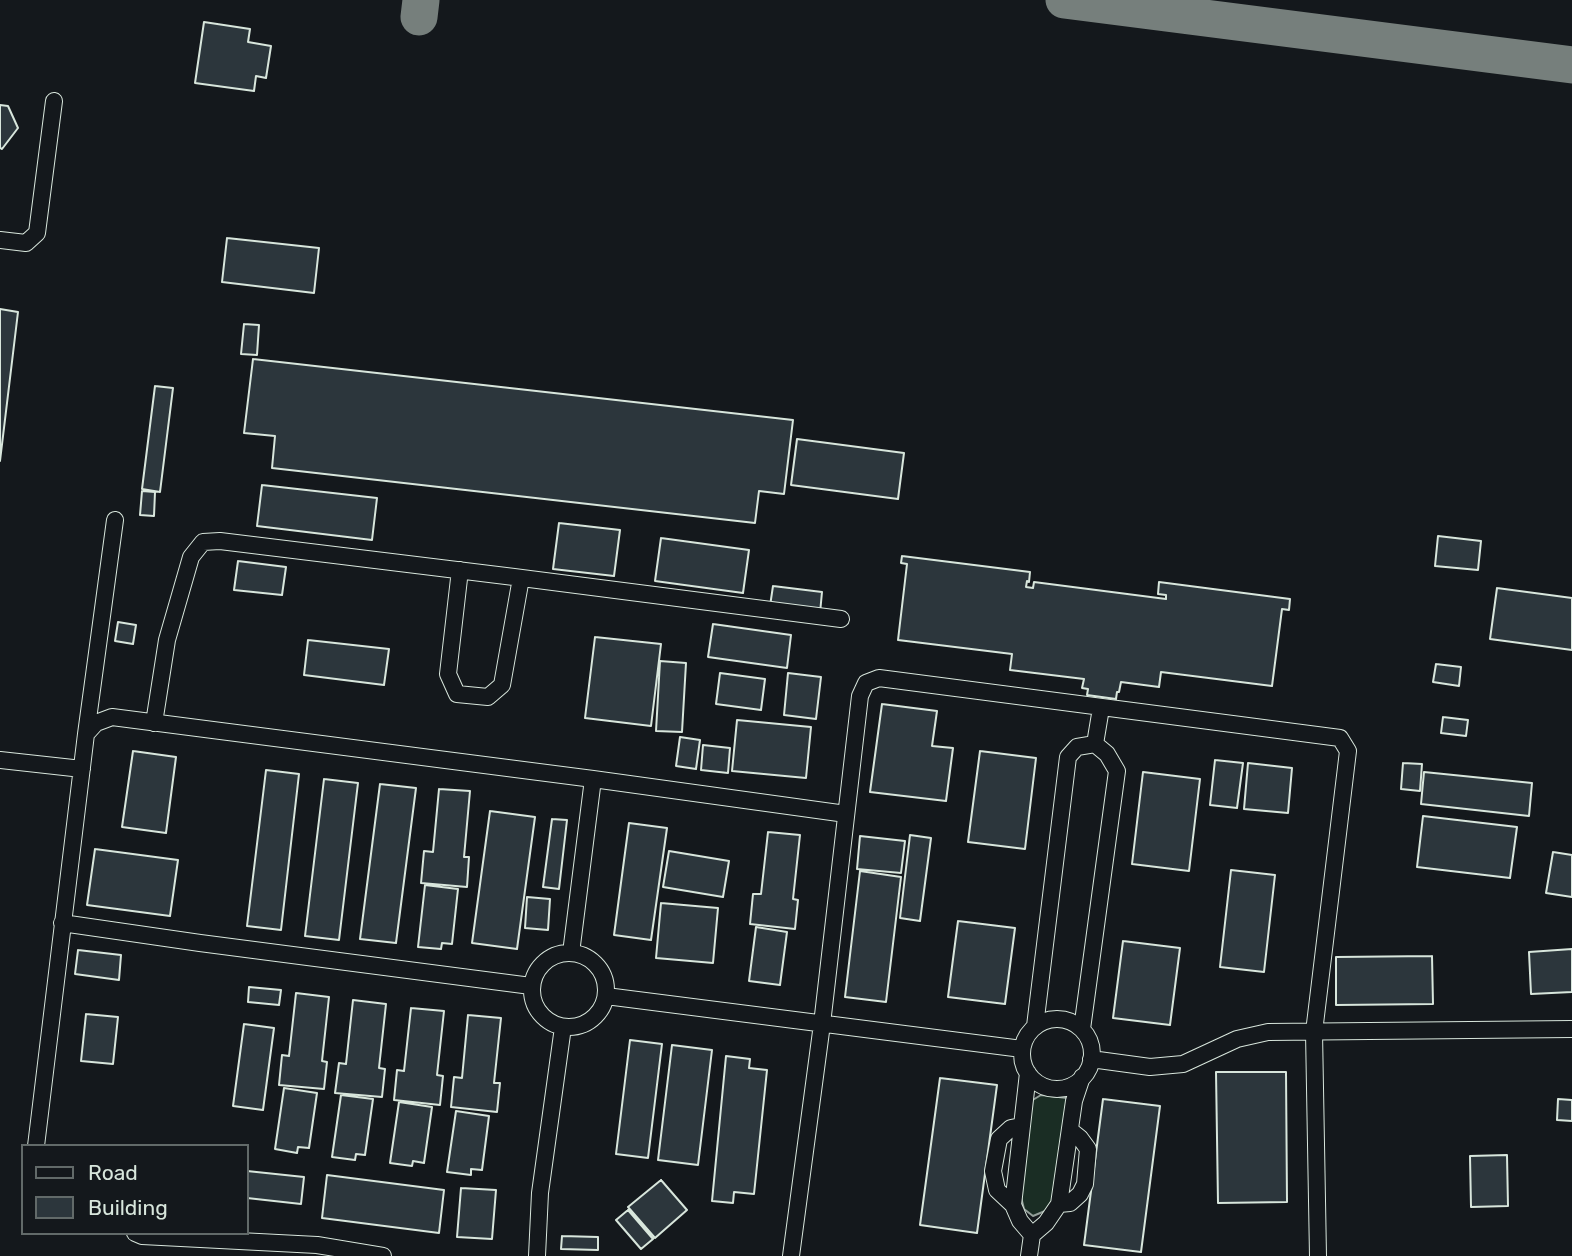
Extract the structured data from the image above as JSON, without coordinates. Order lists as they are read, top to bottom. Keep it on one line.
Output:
{"legend":["Road","Building"]}
